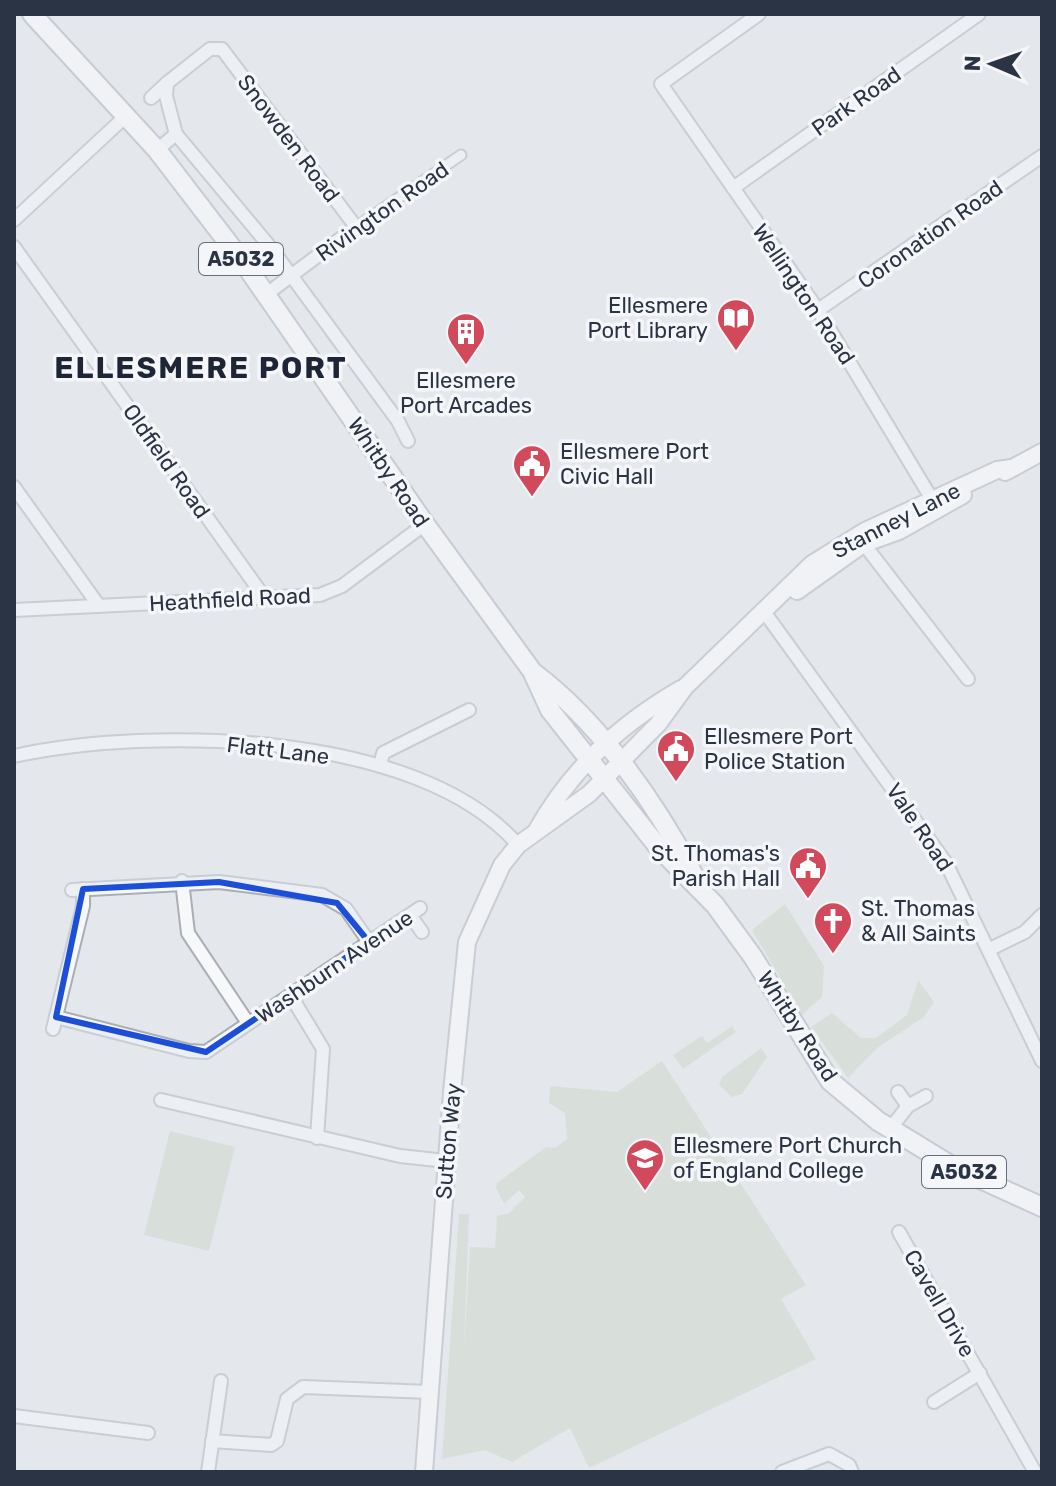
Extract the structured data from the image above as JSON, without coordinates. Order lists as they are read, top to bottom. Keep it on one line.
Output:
{"streets":{"main road":["A5032","Whitby Road","Stanney Lane","Sutton Way"],"street":["Park Road","Snowden Road","Rivington Road","Coronation Road","Wellington Road","Oldfield Road","Heathfield Road","Flatt Lane","Vale Road","Washburn Avenue","Cavell Drive"]},"crossings":[["Park Road","Wellington Road"],["Snowden Road","Rivington Road"],["Rivington Road","Whitby Road"],["Coronation Road","Wellington Road"],["Wellington Road","Stanney Lane"],["Oldfield Road","Heathfield Road"],["Whitby Road","Stanney Lane"],["Whitby Road","Heathfield Road"],["Whitby Road","Sutton Way"],["Stanney Lane","Vale Road"],["Stanney Lane","Sutton Way"],["Flatt Lane","Sutton Way"]],"districts":["ELLESMERE PORT"],"places":{"library":["Ellesmere Port Library"],"building":["Ellesmere Port Arcades"],"public building":["Ellesmere Port Civic Hall","Ellesmere Port Police Station","St. Thomas's Parish Hall"],"church":["St. Thomas & All Saints"],"school or university":["Ellesmere Port Church of England College"]},"north":"left"}
